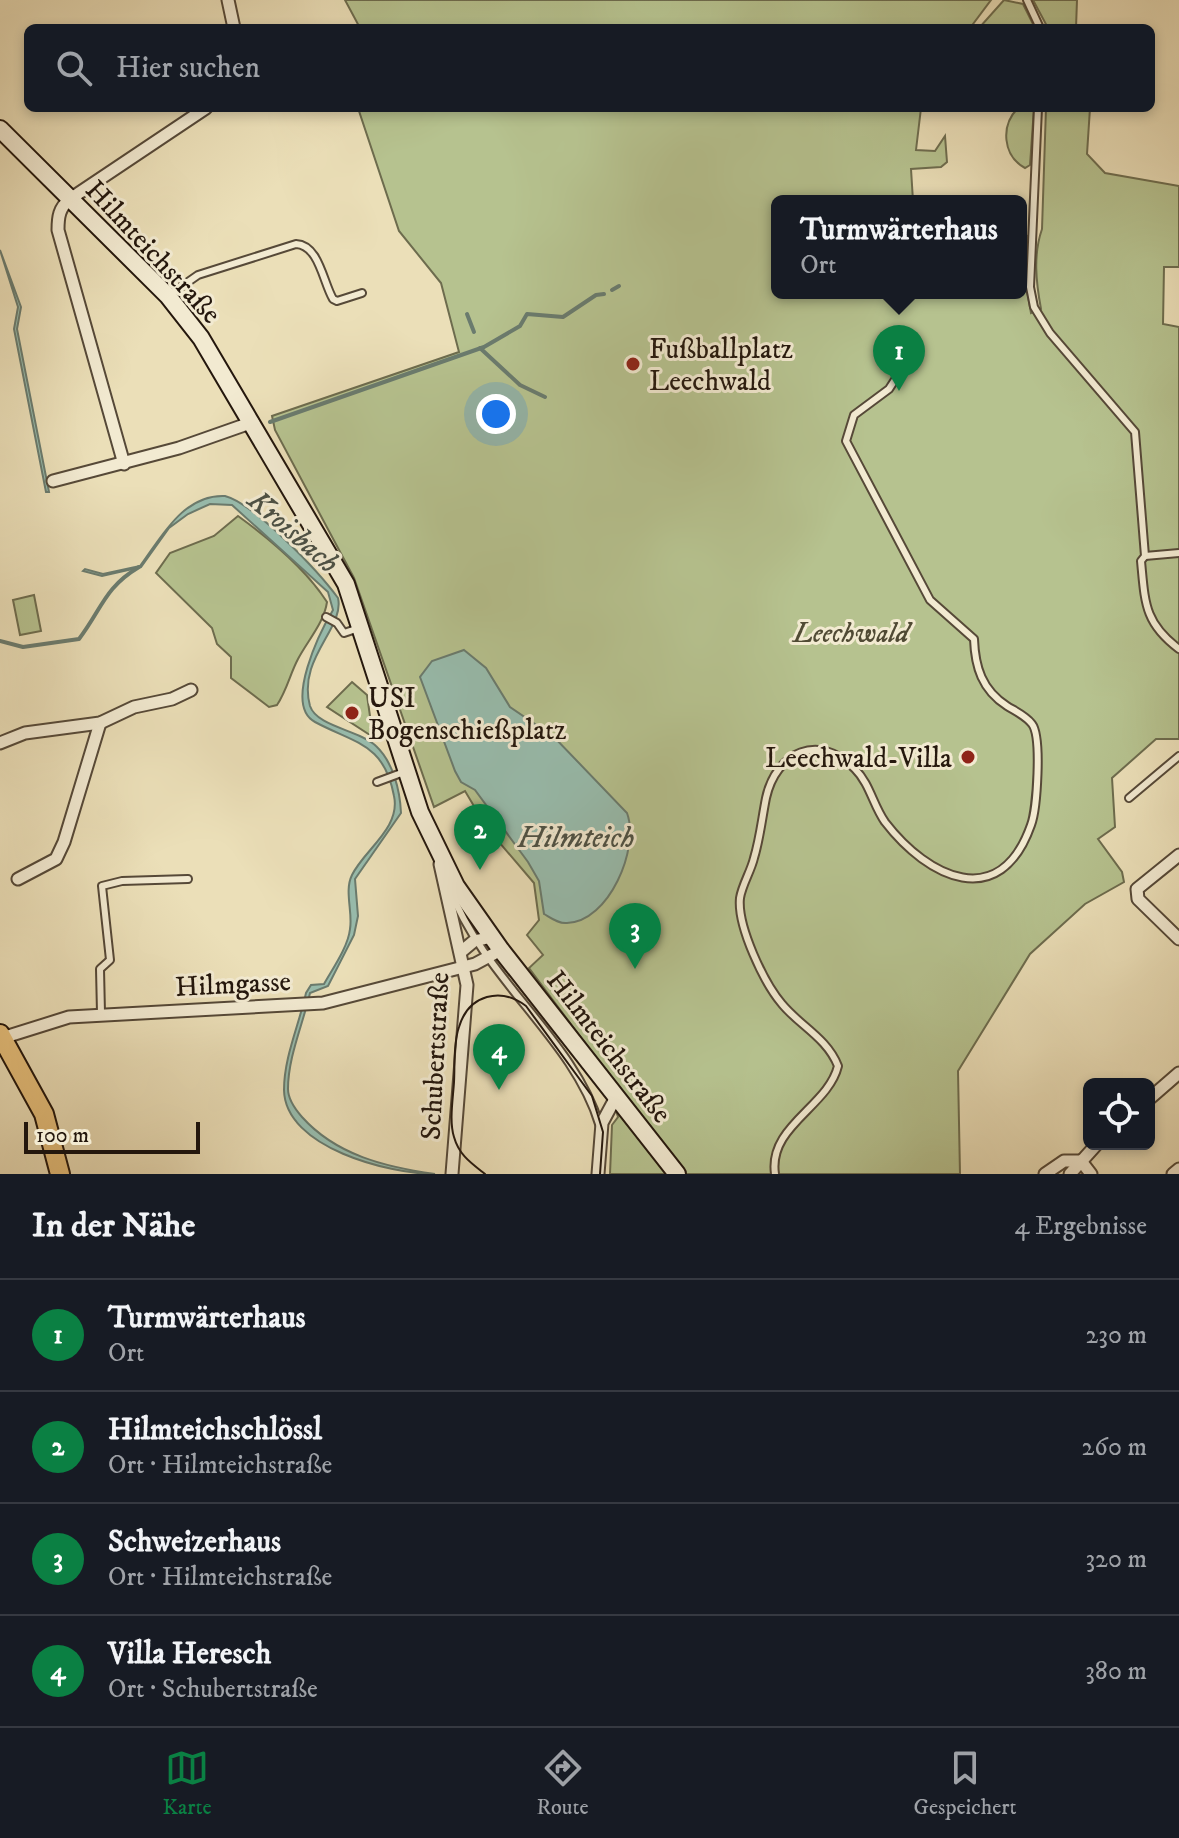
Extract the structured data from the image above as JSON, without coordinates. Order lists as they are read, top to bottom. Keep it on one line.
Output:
{"streets":{"main road":["Hilmteichstraße"],"street":["Hilmgasse","Schubertstraße"]},"crossings":[["Hilmteichstraße","Schubertstraße"],["Hilmgasse","Schubertstraße"]],"water":["Kroisbach","Hilmteich"],"parks":["Leechwald"],"places":["Fußballplatz Leechwald","USI Bogenschießplatz","Leechwald-Villa"],"scale_bar":"100 m","page":{"search":"Hier suchen","popup":["Turmwärterhaus","Ort"],"pins":["1","2","3","4"],"scale":"100 m","heading":["In der Nähe","4 Ergebnisse"],"list":[{"mark":"1","name":"Turmwärterhaus","note":"Ort","value":"230 m"},{"mark":"2","name":"Hilmteichschlössl","note":"Ort · Hilmteichstraße","value":"260 m"},{"mark":"3","name":"Schweizerhaus","note":"Ort · Hilmteichstraße","value":"320 m"},{"mark":"4","name":"Villa Heresch","note":"Ort · Schubertstraße","value":"380 m"}],"nav":["Karte","Route","Gespeichert"]}}
